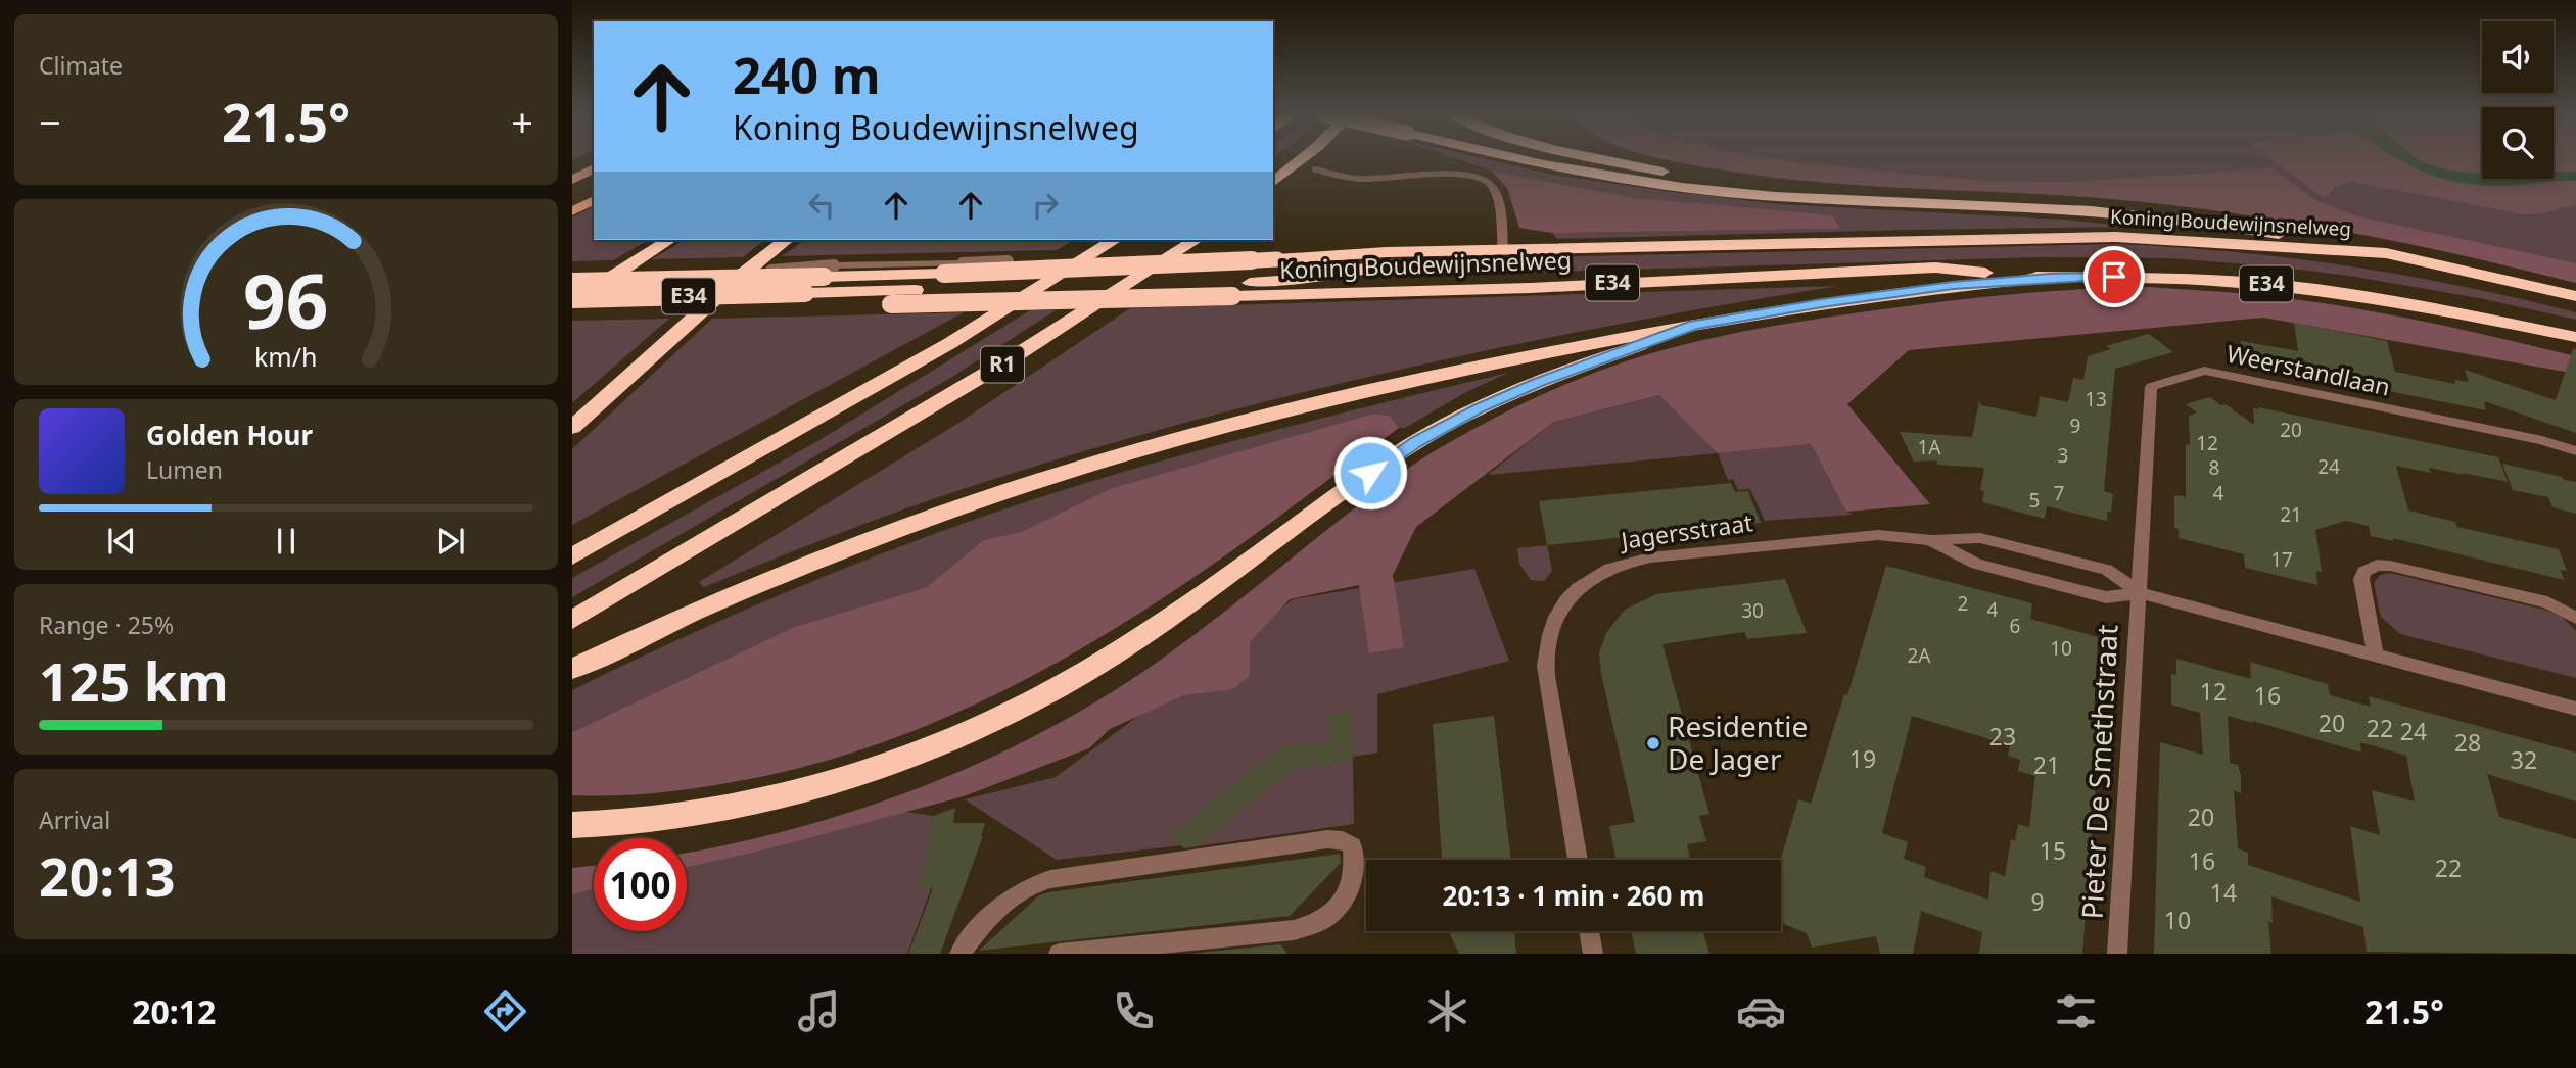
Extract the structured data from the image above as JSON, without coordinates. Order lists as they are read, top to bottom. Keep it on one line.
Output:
{"streets":{"highway":["Koning Boudewijnsnelweg","E34","R1"],"street":["Weerstandlaan","Jagersstraat","Pieter De Smethstraat"]},"crossings":[["Koning Boudewijnsnelweg","E34"],["Weerstandlaan","Pieter De Smethstraat"]],"places":["Residentie De Jager"],"house_numbers":["13","9","20","12","1A","3","24","8","7","4","5","21","17","2","4","30","6","10","2A","12","16","20","22","24","23","28","19","32","21","20","15","16","22","14","9","10"],"page":{"tile":["Climate",["Range · 25%","125 km"],["Arrival","20:13"]],"turn":["240 m","Koning Boudewijnsnelweg"],"heat":["−","21.5°","+"],"song":["Golden Hour","Lumen"],"limit":"100","trip":"20:13 · 1 min · 260 m","tabs":["20:12","21.5°"],"gauge":["96","km/h"]}}
